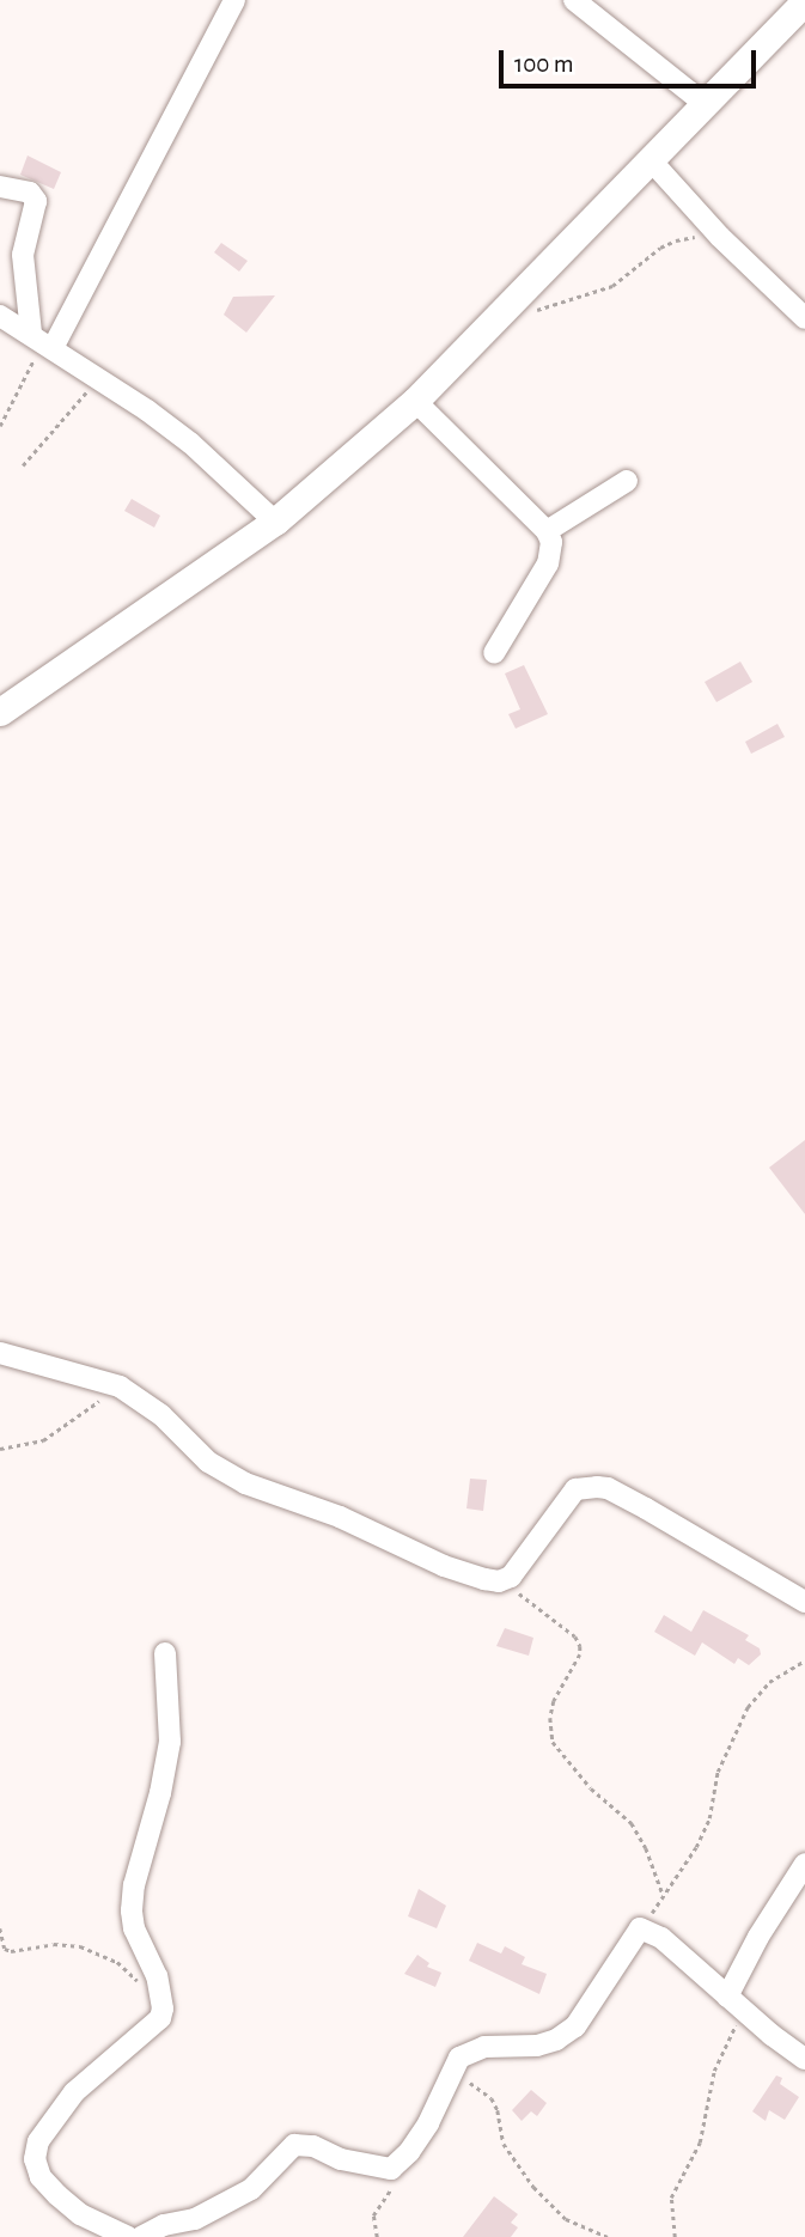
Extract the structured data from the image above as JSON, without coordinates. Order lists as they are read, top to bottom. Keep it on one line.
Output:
{"scale_bar":"100 m"}
